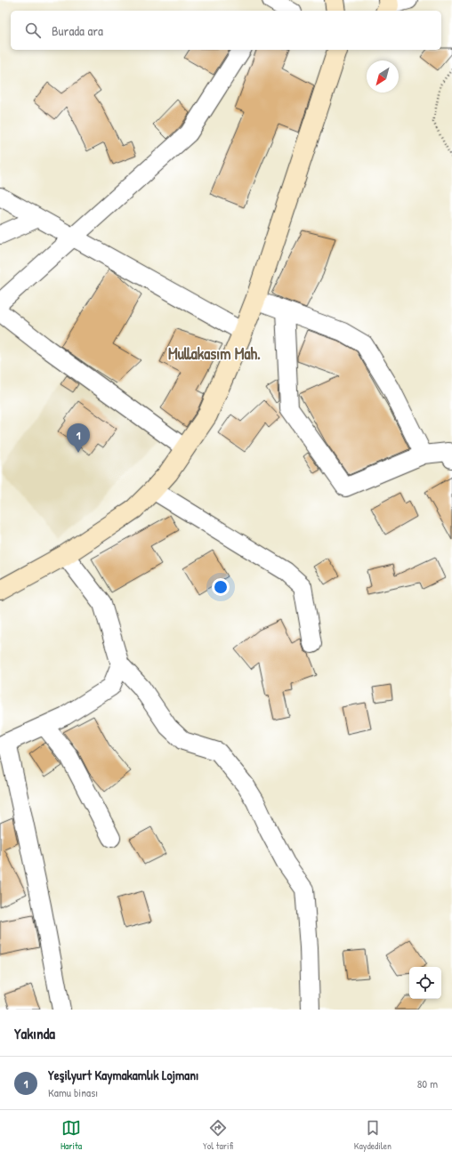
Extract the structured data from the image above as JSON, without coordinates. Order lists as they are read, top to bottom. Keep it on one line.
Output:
{"districts":["Mullakasım Mah."],"north":"bottom left","page":{"search":"Burada ara","pins":"1","heading":"Yakında","list":[{"mark":"1","name":"Yeşilyurt Kaymakamlık Lojmanı","note":"Kamu binası","value":"80 m"}],"nav":["Harita","Yol tarifi","Kaydedilen"]}}
